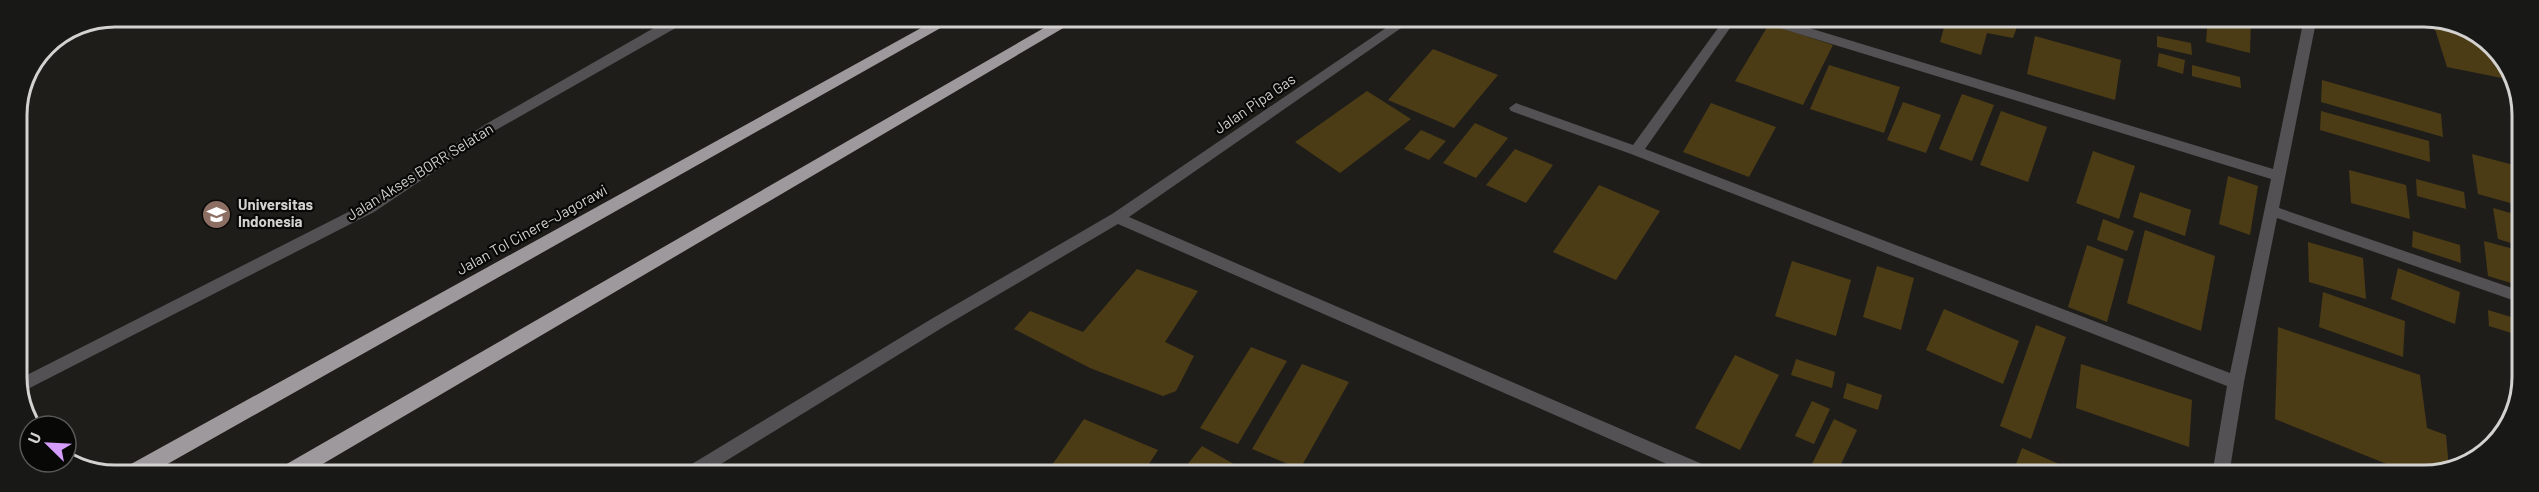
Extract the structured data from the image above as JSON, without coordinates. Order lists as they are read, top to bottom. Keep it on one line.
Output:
{"streets":{"highway":["Jalan Tol Cinere–Jagorawi"],"street":["Jalan Pipa Gas","Jalan Akses BORR Selatan"]},"places":{"school or university":["Universitas Indonesia"]},"north":"top left"}
